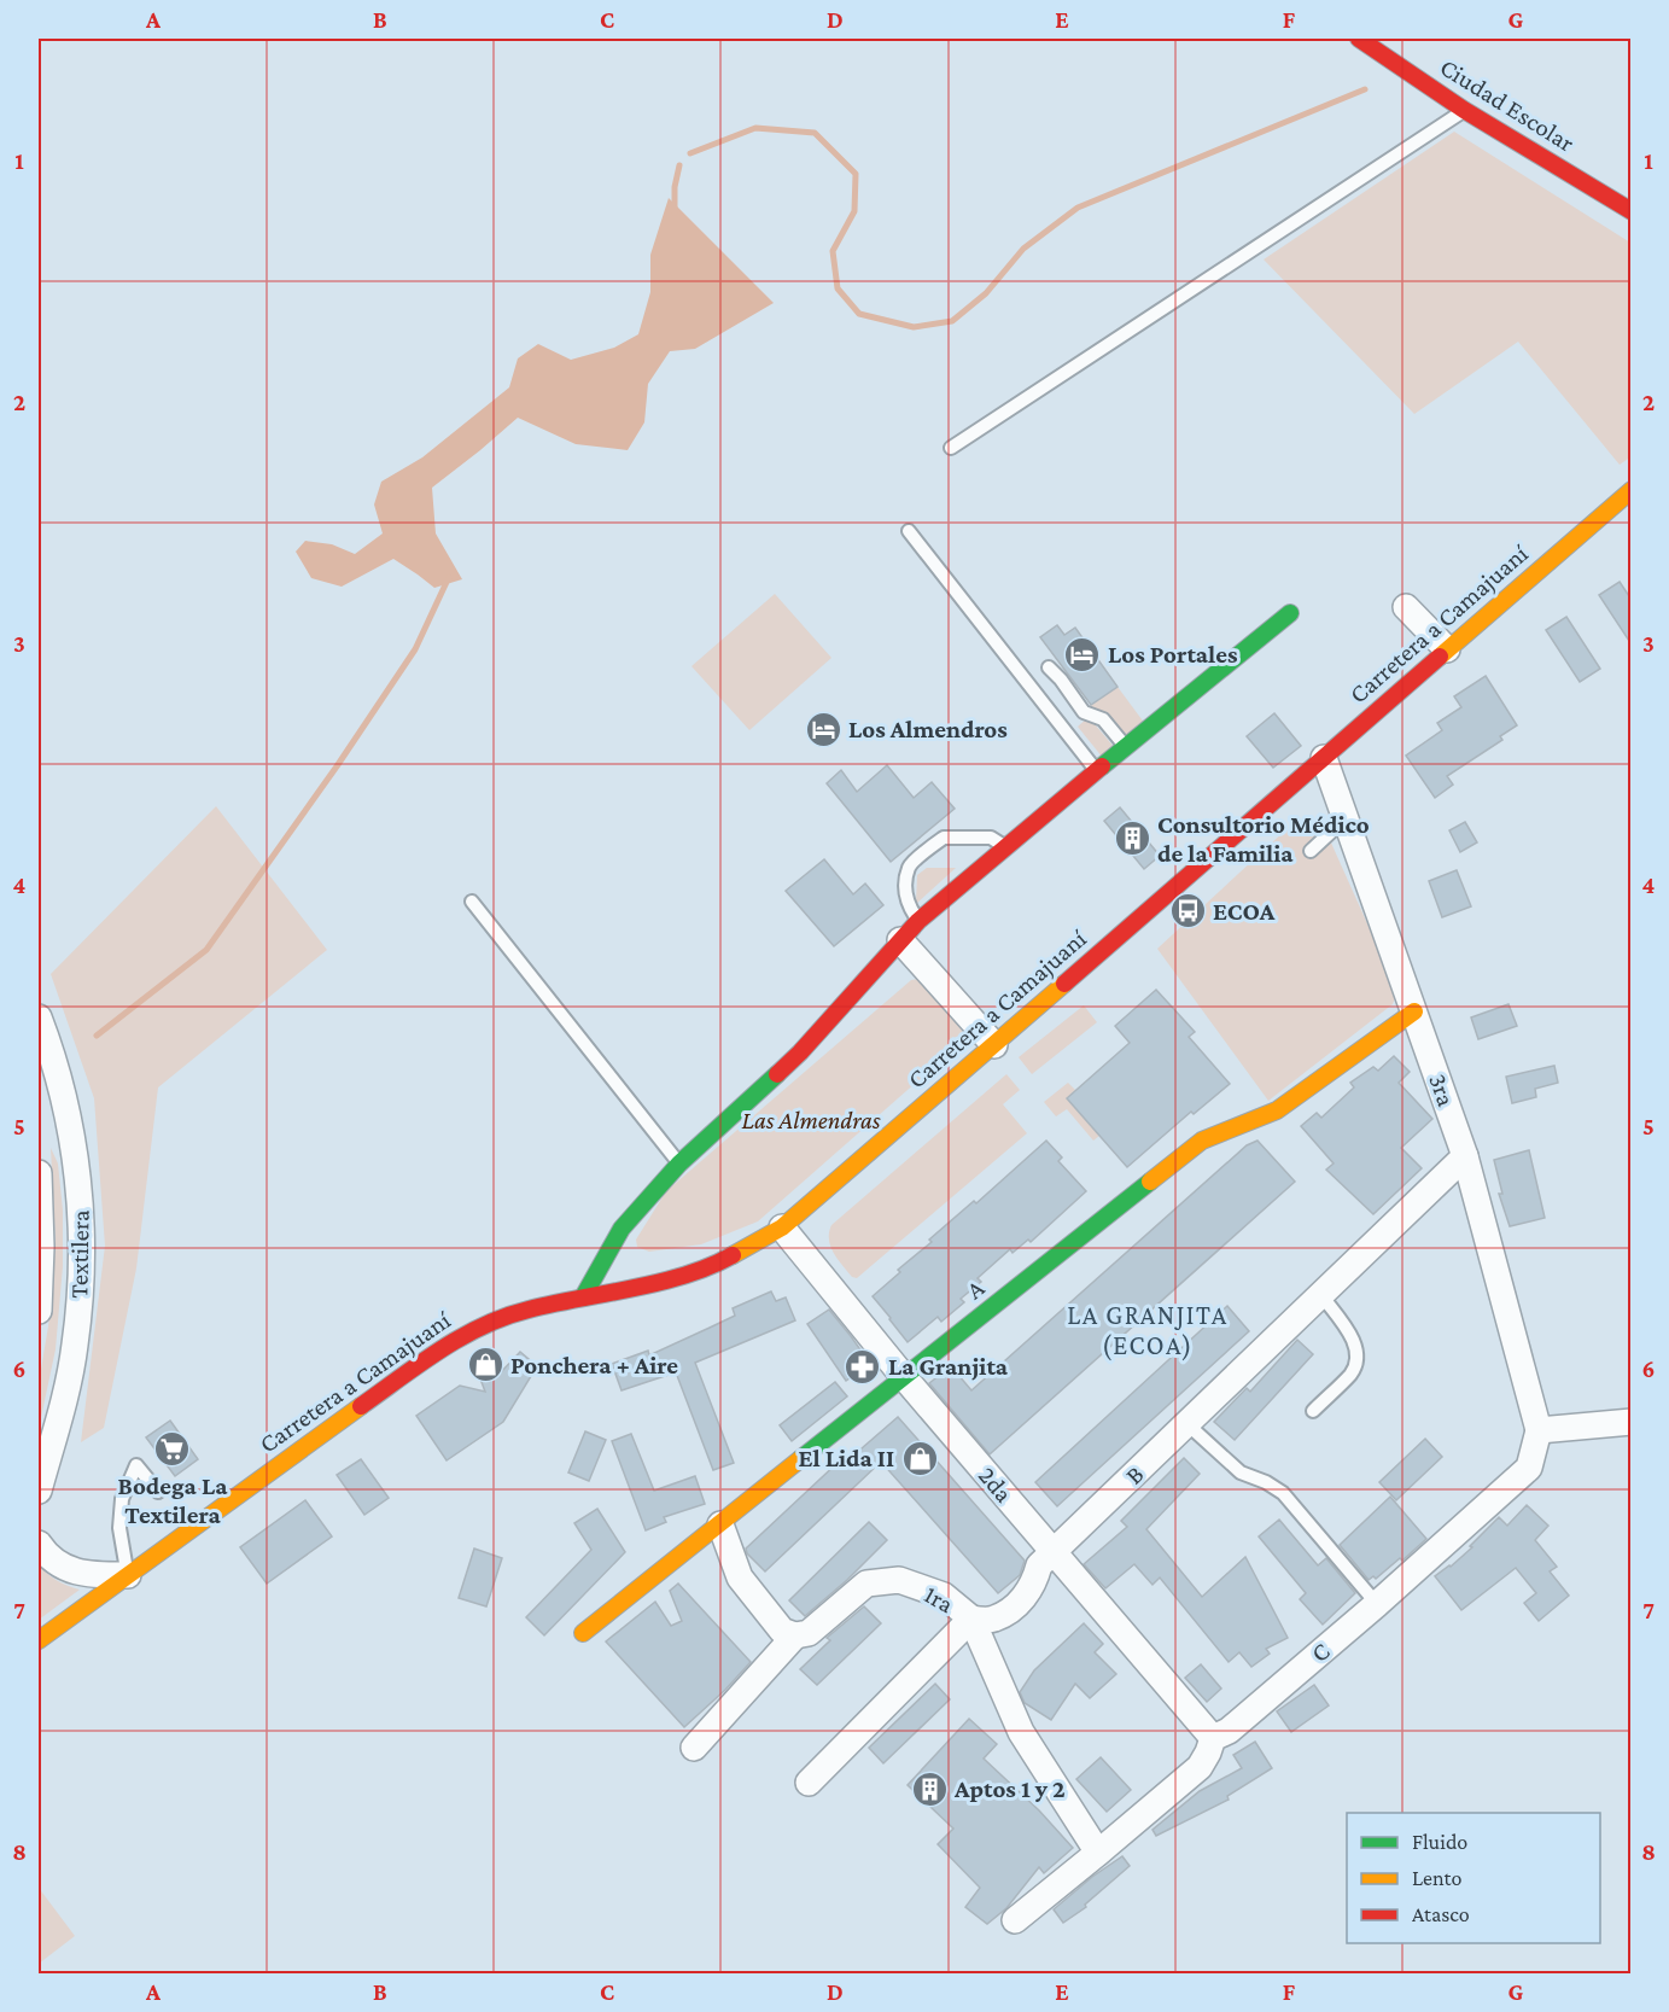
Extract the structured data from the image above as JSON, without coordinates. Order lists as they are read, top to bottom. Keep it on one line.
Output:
{"streets":{"street":["Ciudad Escolar","Carretera a Camajuaní","3ra","Textilera","A","B","2da","1ra","C"]},"crossings":[["Carretera a Camajuaní","3ra"],["Carretera a Camajuaní","2da"],["3ra","A"],["3ra","B"],["3ra","C"],["A","2da"],["B","2da"],["B","1ra"],["2da","C"],["1ra","C"]],"districts":["LA GRANJITA (ECOA)"],"parks":["Las Almendras"],"places":{"hotel":["Los Portales","Los Almendros"],"building":["Consultorio Médico de la Familia","Aptos 1 y 2"],"bus stop":["ECOA"],"shop":["Ponchera + Aire","El Lida II"],"pharmacy":["La Granjita"],"supermarket":["Bodega La Textilera"]},"legend":["Fluido","Lento","Atasco"],"grid":{"columns":["A","B","C","D","E","F","G"],"rows":["1","2","3","4","5","6","7","8"]}}
